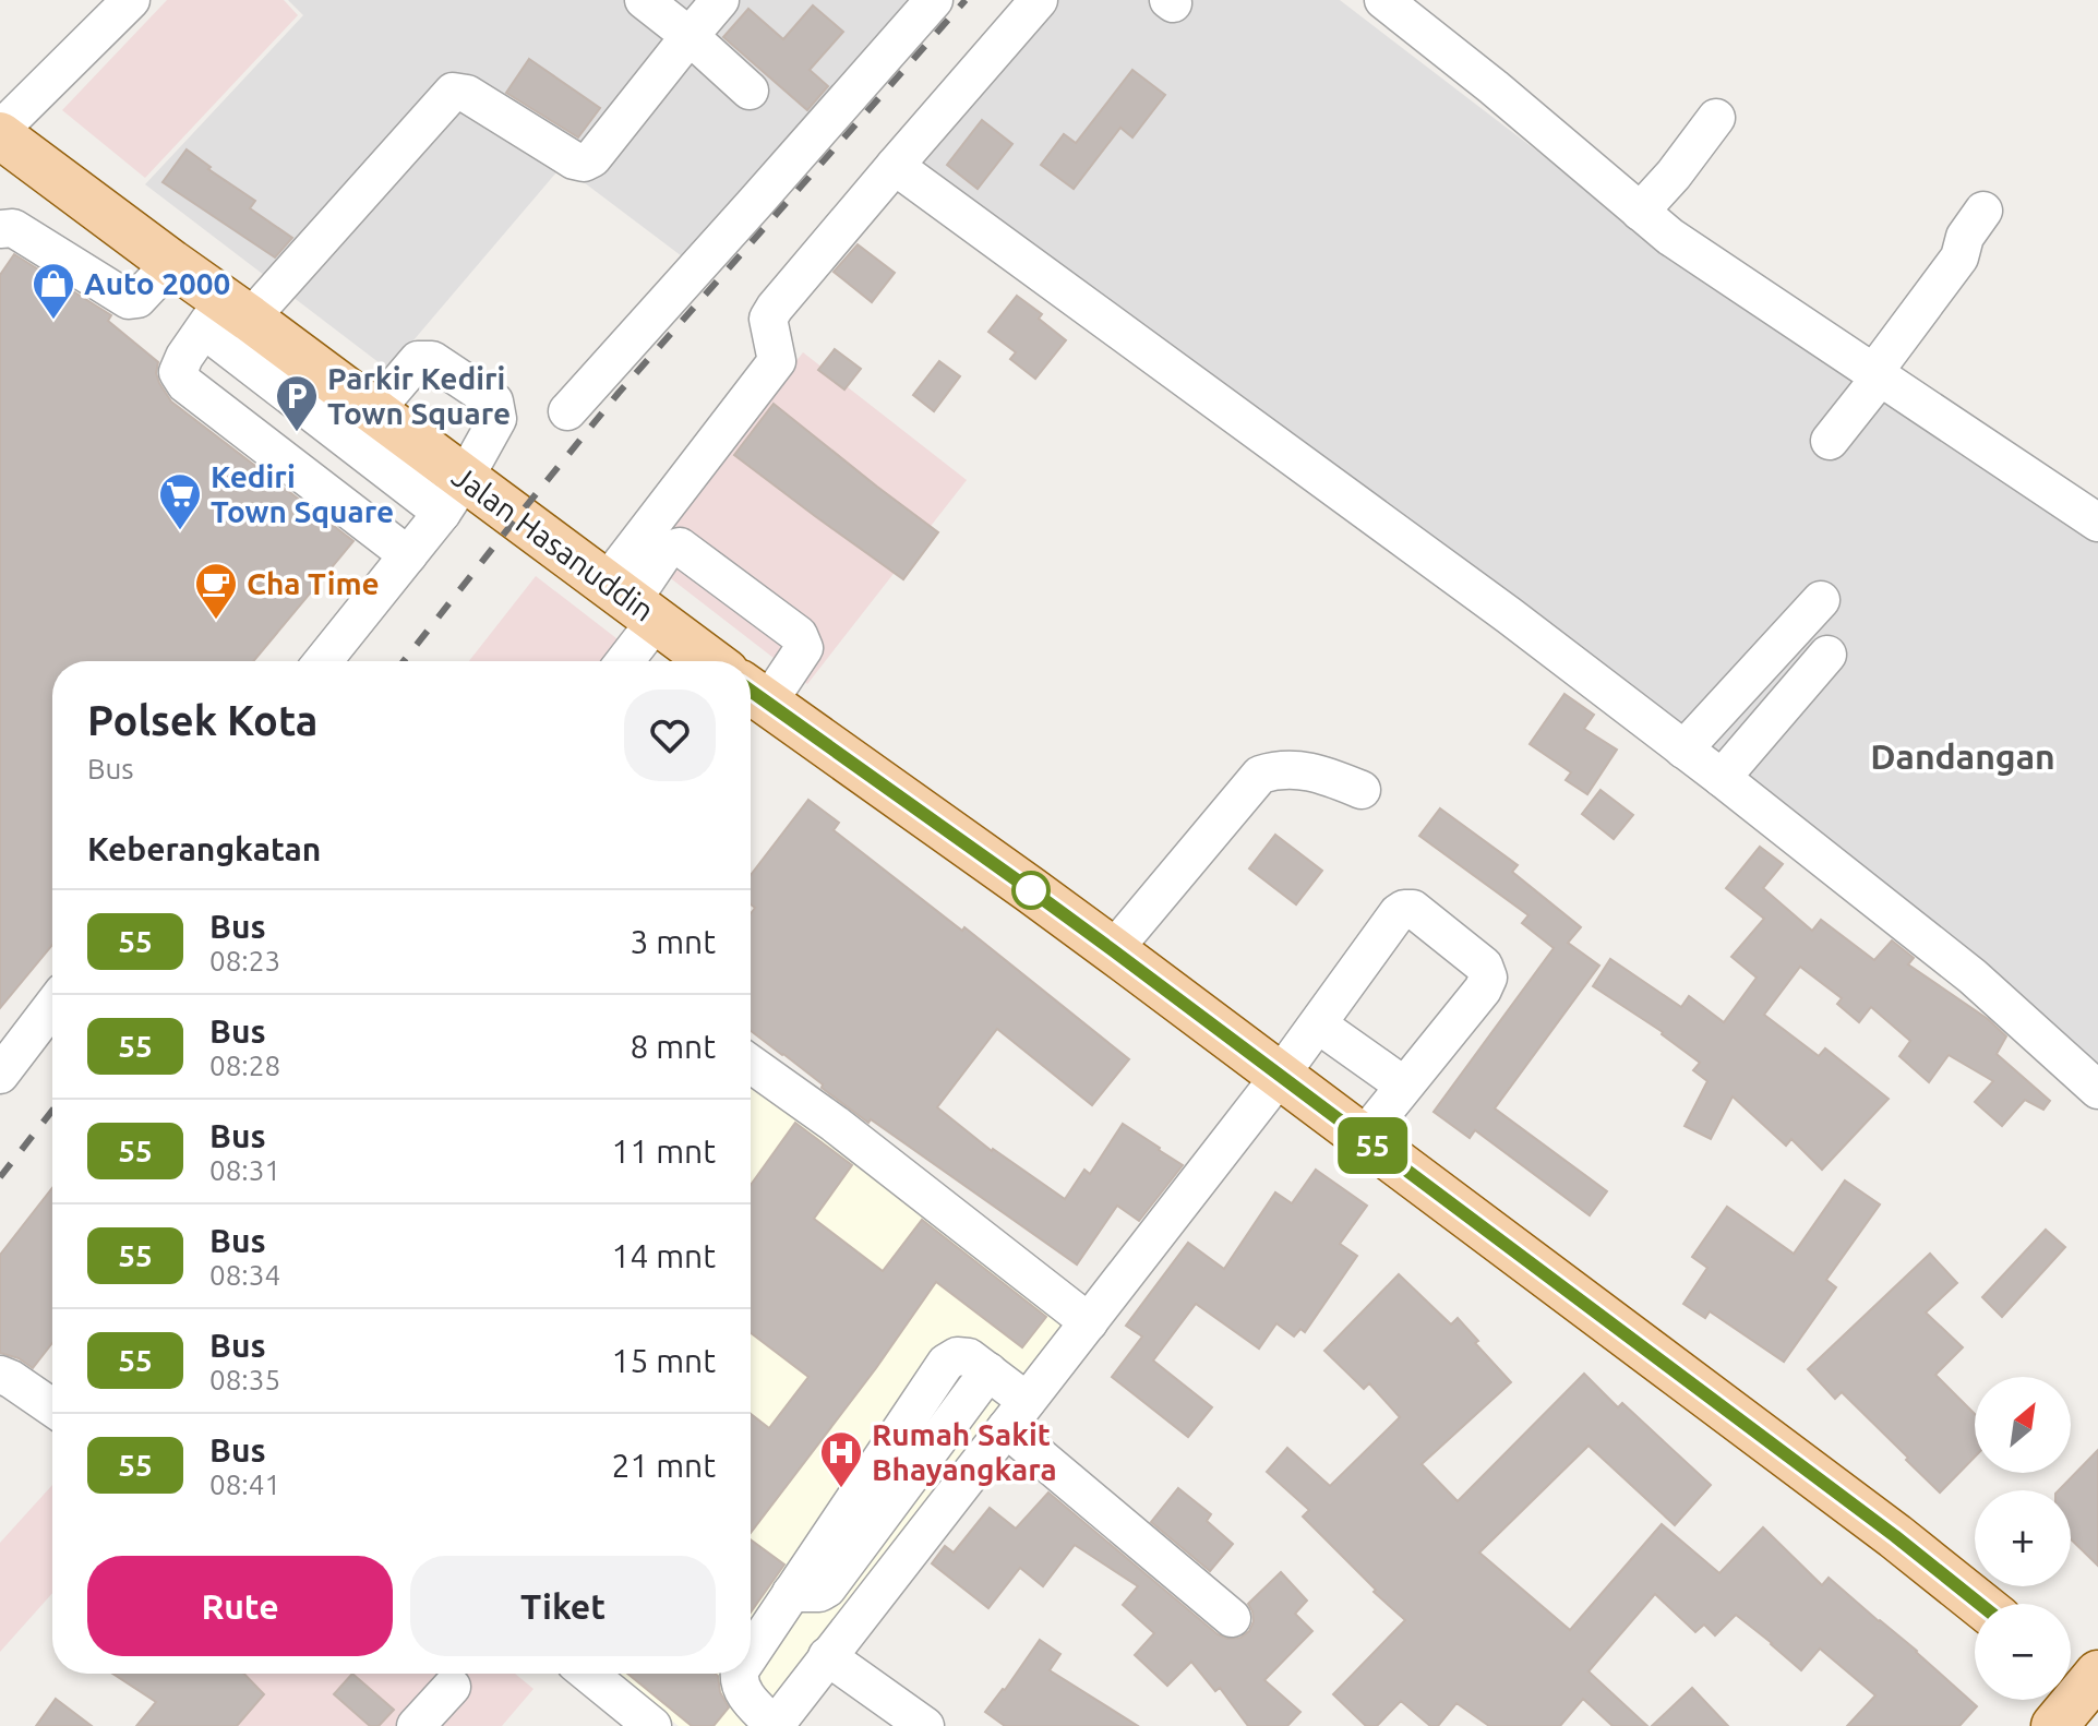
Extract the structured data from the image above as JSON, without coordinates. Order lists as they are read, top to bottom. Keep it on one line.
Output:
{"streets":{"main road":["Jalan Hasanuddin"]},"districts":["Dandangan"],"places":{"shop":["Auto 2000"],"parking":["Parkir Kediri Town Square"],"supermarket":["Kediri Town Square"],"cafe":["Cha Time"],"hospital":["Rumah Sakit Bhayangkara"]},"lines":["bus line 55"],"north":"top right","page":{"on_map":"55","heading":[["Polsek Kota","Bus"],"Keberangkatan"],"list":[{"mark":"55","name":"Bus","note":"08:23","value":"3 mnt"},{"mark":"55","name":"Bus","note":"08:28","value":"8 mnt"},{"mark":"55","name":"Bus","note":"08:31","value":"11 mnt"},{"mark":"55","name":"Bus","note":"08:34","value":"14 mnt"},{"mark":"55","name":"Bus","note":"08:35","value":"15 mnt"},{"mark":"55","name":"Bus","note":"08:41","value":"21 mnt"}],"map_buttons":["+","−"],"buttons":["Rute","Tiket"]}}
